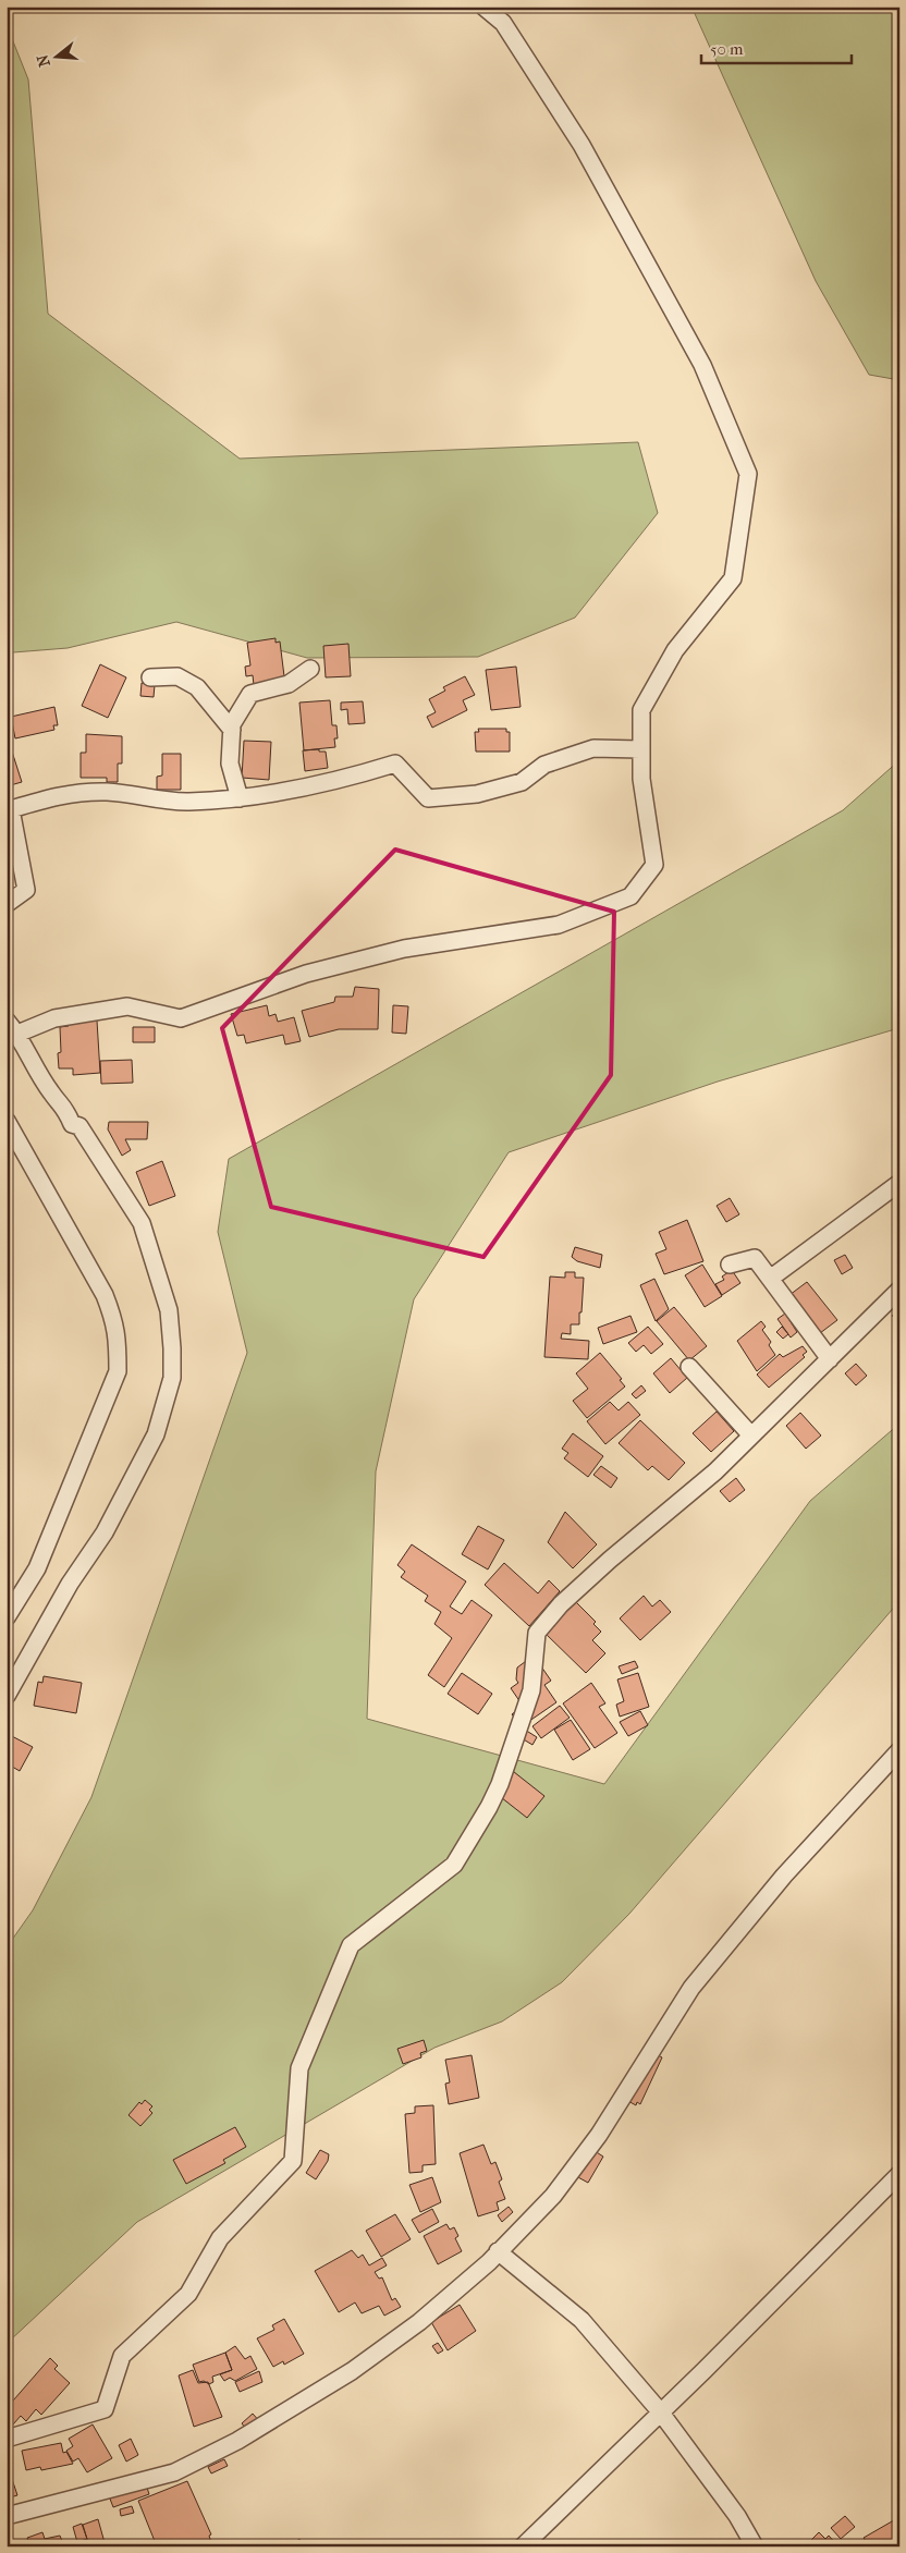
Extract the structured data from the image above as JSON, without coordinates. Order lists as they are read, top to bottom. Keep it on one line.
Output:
{"scale_bar":"50 m","north":"left"}
